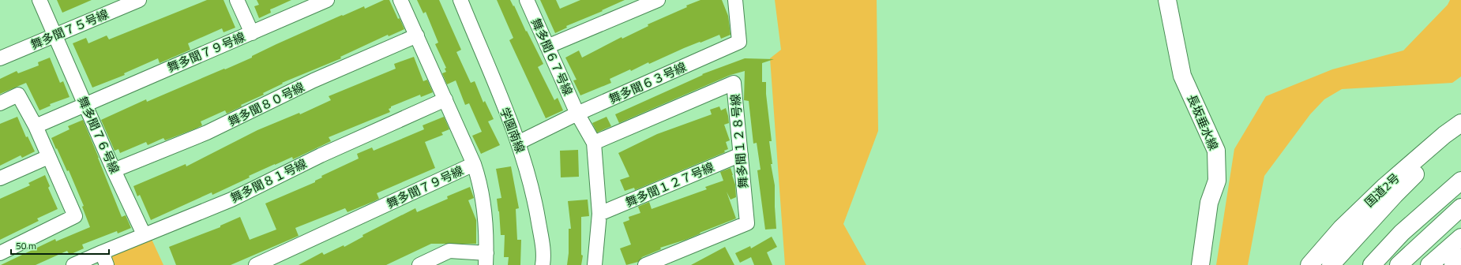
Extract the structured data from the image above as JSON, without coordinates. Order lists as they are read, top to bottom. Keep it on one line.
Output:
{"streets":{"main road":["長坂垂水線","国道2号"],"street":["舞多聞７５号線","舞多聞７９号線","舞多聞６７号線","舞多聞６３号線","舞多聞８０号線","学園南線","舞多聞７６号線","舞多聞１２８号線","舞多聞８１号線","舞多聞１２７号線"]},"crossings":[["舞多聞７５号線","舞多聞７６号線"],["舞多聞７９号線","舞多聞８０号線"],["舞多聞７９号線","舞多聞７６号線"],["舞多聞７９号線","舞多聞８１号線"],["舞多聞６７号線","舞多聞６３号線"],["舞多聞６７号線","舞多聞１２８号線"],["舞多聞６３号線","学園南線"],["舞多聞８０号線","舞多聞７６号線"],["舞多聞７６号線","舞多聞８１号線"],["舞多聞１２８号線","舞多聞１２７号線"]],"scale_bar":"50 m"}
